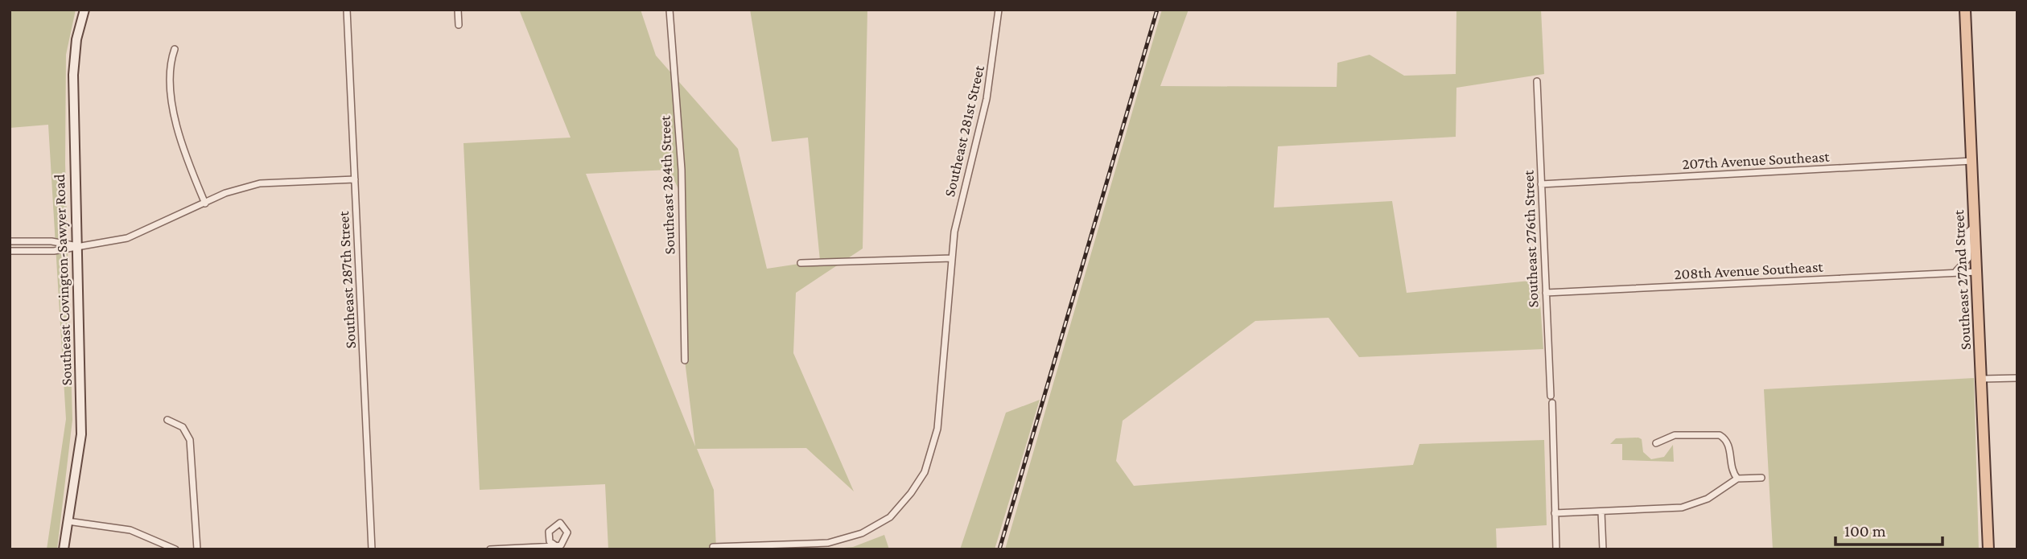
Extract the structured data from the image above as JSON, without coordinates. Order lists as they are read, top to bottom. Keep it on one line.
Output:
{"streets":{"main road":["Southeast 272nd Street"],"street":["Southeast 281st Street","207th Avenue Southeast","Southeast 284th Street","Southeast 276th Street","208th Avenue Southeast","Southeast Covington-Sawyer Road","Southeast 287th Street"]},"crossings":[["207th Avenue Southeast","Southeast 276th Street"],["207th Avenue Southeast","Southeast 272nd Street"],["Southeast 276th Street","208th Avenue Southeast"],["208th Avenue Southeast","Southeast 272nd Street"]],"scale_bar":"100 m"}
